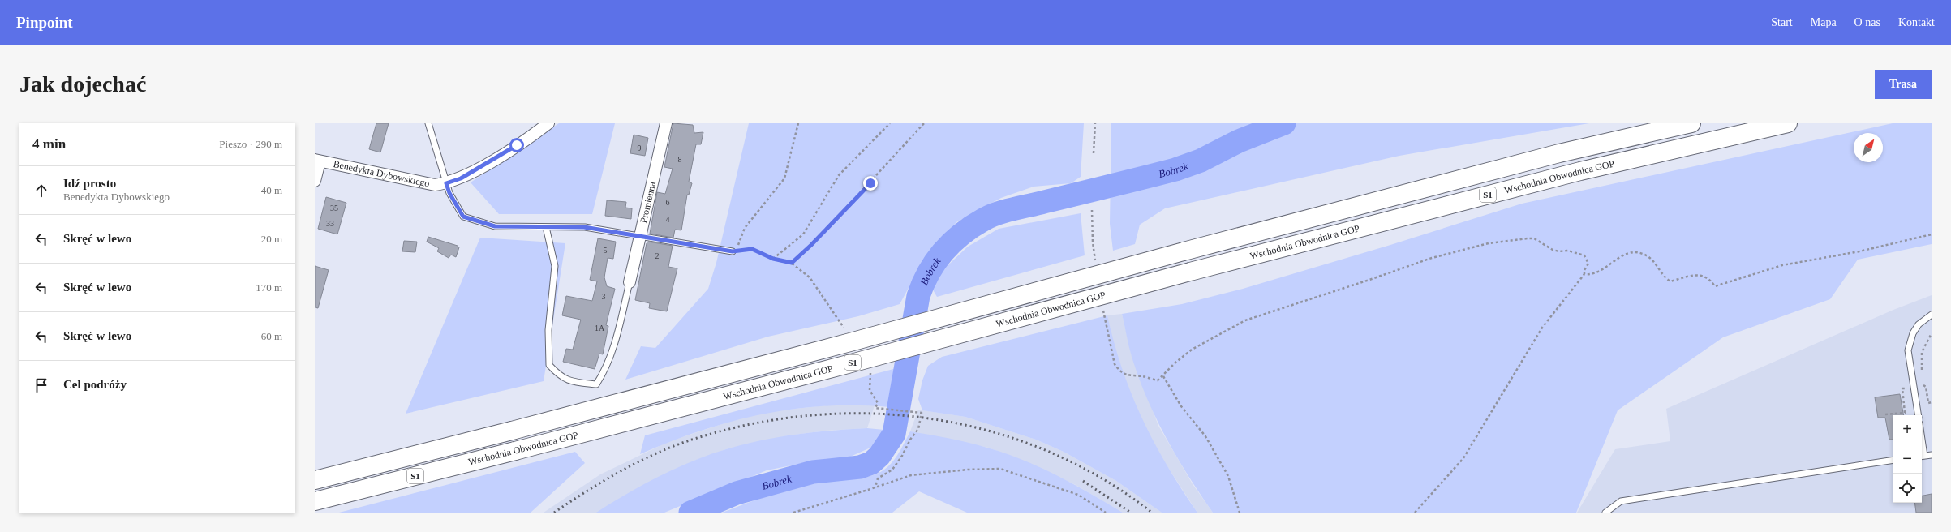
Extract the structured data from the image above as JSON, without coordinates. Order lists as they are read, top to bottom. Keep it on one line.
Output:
{"streets":{"highway":["Wschodnia Obwodnica GOP","S1"],"street":["Benedykta Dybowskiego","Promienna"]},"water":["Bobrek"],"house_numbers":["9","8","6","35","4","33","5","2","3","1A"],"north":"top right","page":{"header":"Pinpoint","nav":["Start","Mapa","O nas","Kontakt"],"buttons":"Trasa","title":"Jak dojechać","heading":["4 min","Pieszo · 290 m"],"list":[["Idź prosto","Benedykta Dybowskiego","40 m"],["Skręć w lewo","20 m"],["Skręć w lewo","170 m"],["Skręć w lewo","60 m"],"Cel podróży"],"map_buttons":["+","−"]}}
